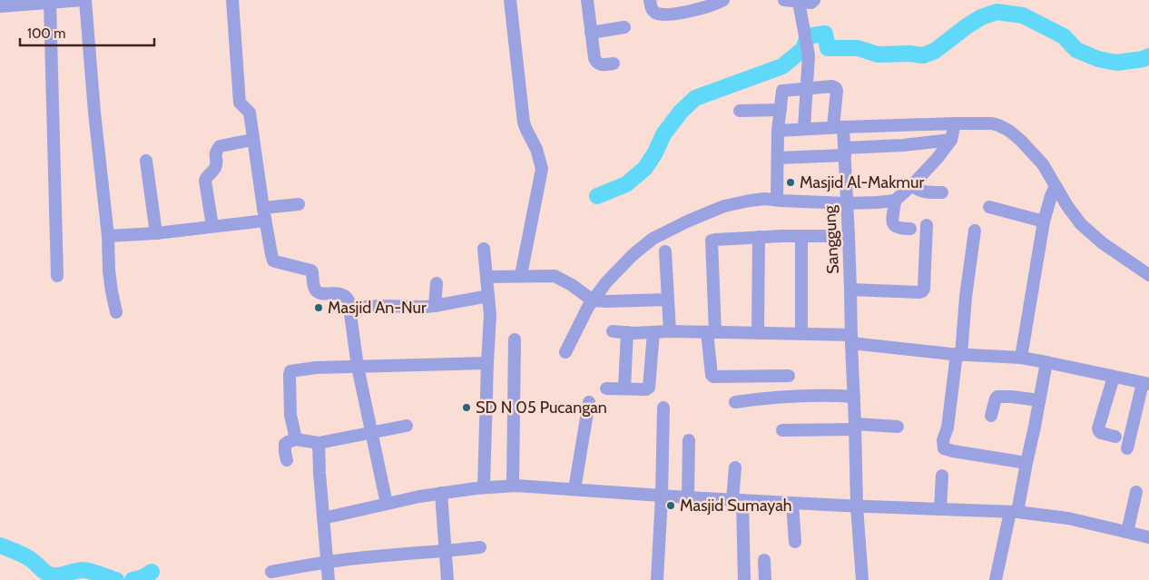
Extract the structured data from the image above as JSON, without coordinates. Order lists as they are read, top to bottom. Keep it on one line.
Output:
{"streets":{"street":["Sanggung"]},"places":["Masjid Al-Makmur","Masjid An-Nur","SD N 05 Pucangan","Masjid Sumayah"],"scale_bar":"100 m"}
